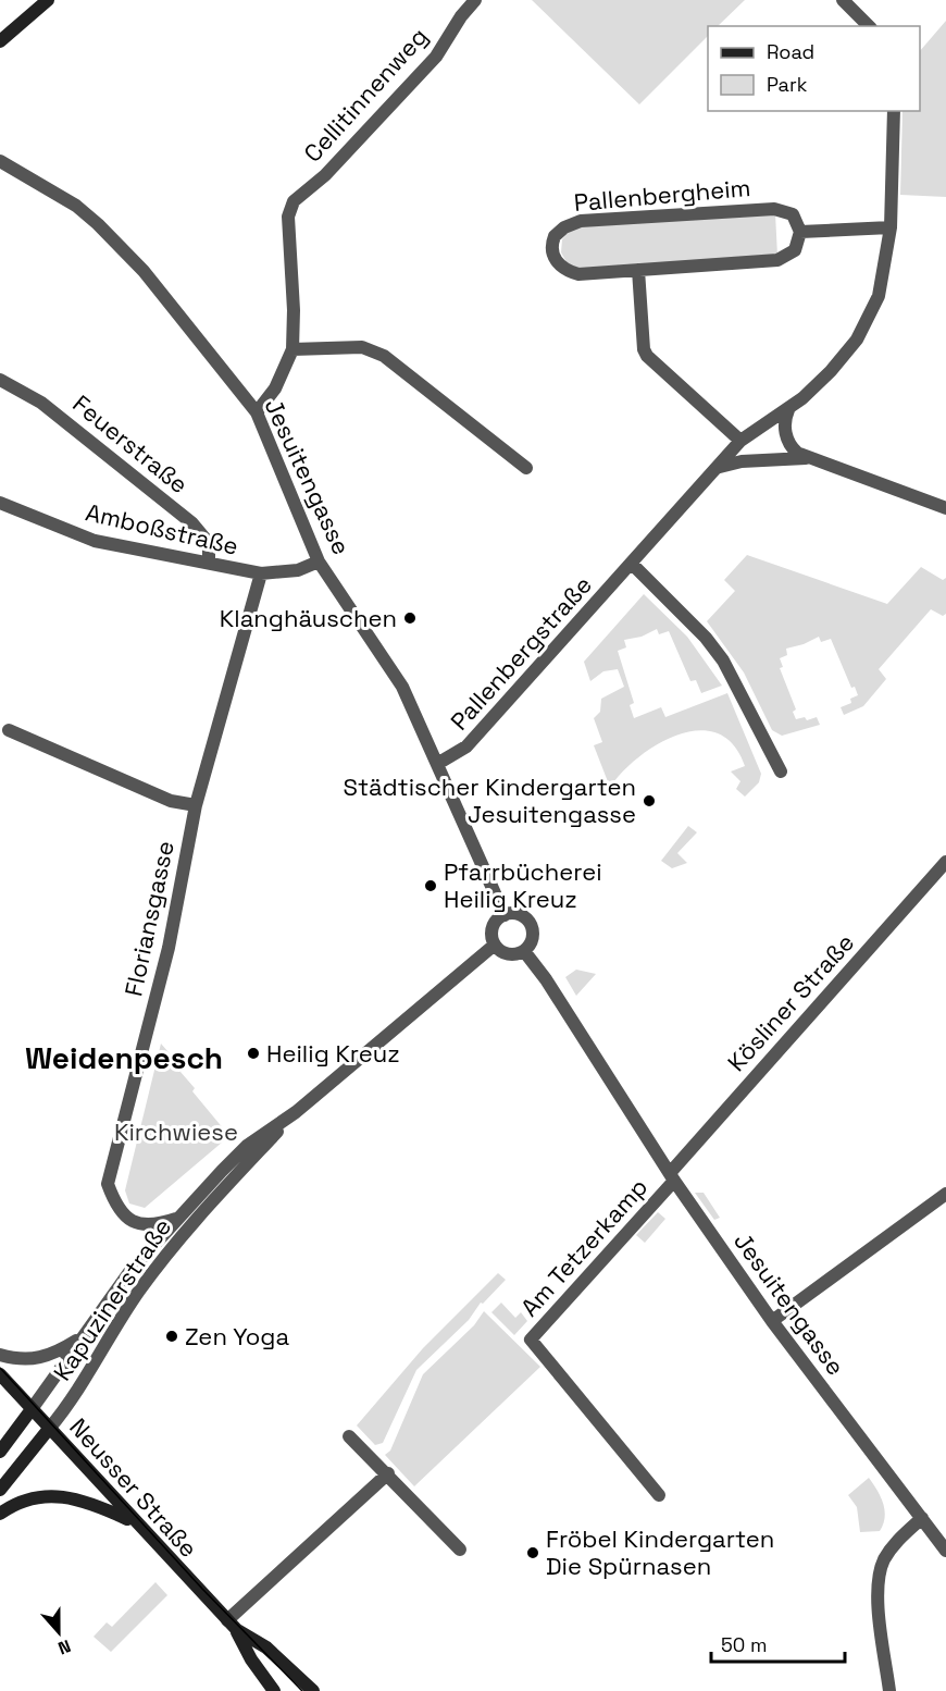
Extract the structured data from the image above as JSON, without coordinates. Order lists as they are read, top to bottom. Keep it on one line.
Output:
{"streets":{"main road":["Neusser Straße"],"street":["Cellitinnenweg","Pallenbergheim","Feuerstraße","Jesuitengasse","Amboßstraße","Pallenbergstraße","Floriansgasse","Kösliner Straße","Am Tetzerkamp","Kapuzinerstraße"]},"crossings":[["Feuerstraße","Amboßstraße"],["Jesuitengasse","Amboßstraße"],["Jesuitengasse","Pallenbergstraße"],["Jesuitengasse","Kösliner Straße"],["Jesuitengasse","Am Tetzerkamp"],["Jesuitengasse","Kapuzinerstraße"],["Amboßstraße","Floriansgasse"],["Floriansgasse","Kapuzinerstraße"],["Kösliner Straße","Am Tetzerkamp"],["Kapuzinerstraße","Neusser Straße"]],"districts":["Weidenpesch"],"parks":["Kirchwiese"],"places":["Klanghäuschen","Städtischer Kindergarten Jesuitengasse","Pfarrbücherei Heilig Kreuz","Heilig Kreuz","Zen Yoga","Fröbel Kindergarten Die Spürnasen"],"legend":["Road","Park"],"scale_bar":"50 m","north":"bottom"}
